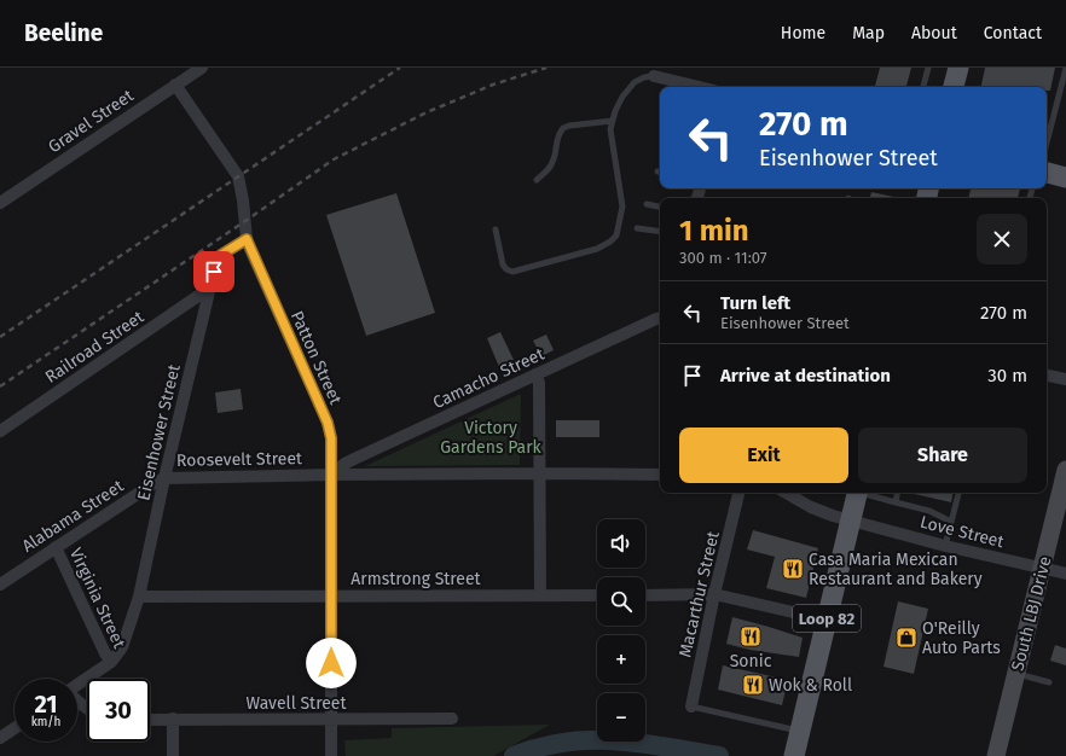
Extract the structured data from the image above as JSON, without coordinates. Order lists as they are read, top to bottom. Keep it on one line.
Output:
{"streets":{"main road":["Loop 82"],"street":["Gravel Street","Railroad Street","Patton Street","Camacho Street","Eisenhower Street","Roosevelt Street","Alabama Street","Love Street","Armstrong Street","Macarthur Street","Virginia Street","South LBJ Drive","Wavell Street"]},"crossings":[["Gravel Street","Patton Street"],["Railroad Street","Eisenhower Street"],["Patton Street","Camacho Street"],["Patton Street","Eisenhower Street"],["Patton Street","Roosevelt Street"],["Patton Street","Armstrong Street"],["Patton Street","Wavell Street"],["Camacho Street","Roosevelt Street"],["Eisenhower Street","Roosevelt Street"],["Eisenhower Street","Alabama Street"],["Eisenhower Street","Armstrong Street"],["Eisenhower Street","Virginia Street"],["Roosevelt Street","Alabama Street"],["Alabama Street","Virginia Street"],["Love Street","South LBJ Drive"],["Love Street","Loop 82"]],"parks":["Victory Gardens Park"],"places":{"restaurant":["Casa Maria Mexican Restaurant and Bakery","Sonic","Wok & Roll"],"shop":["O'Reilly Auto Parts"]},"page":{"header":"Beeline","nav":["Home","Map","About","Contact"],"turn":["270 m","Eisenhower Street"],"heading":["1 min","300 m · 11:07"],"list":[{"name":"Turn left","note":"Eisenhower Street","value":"270 m"},{"name":"Arrive at destination","value":"30 m"}],"buttons":["Exit","Share"],"map_buttons":["+","−"],"speed":"21 km/h","limit":"30"}}
